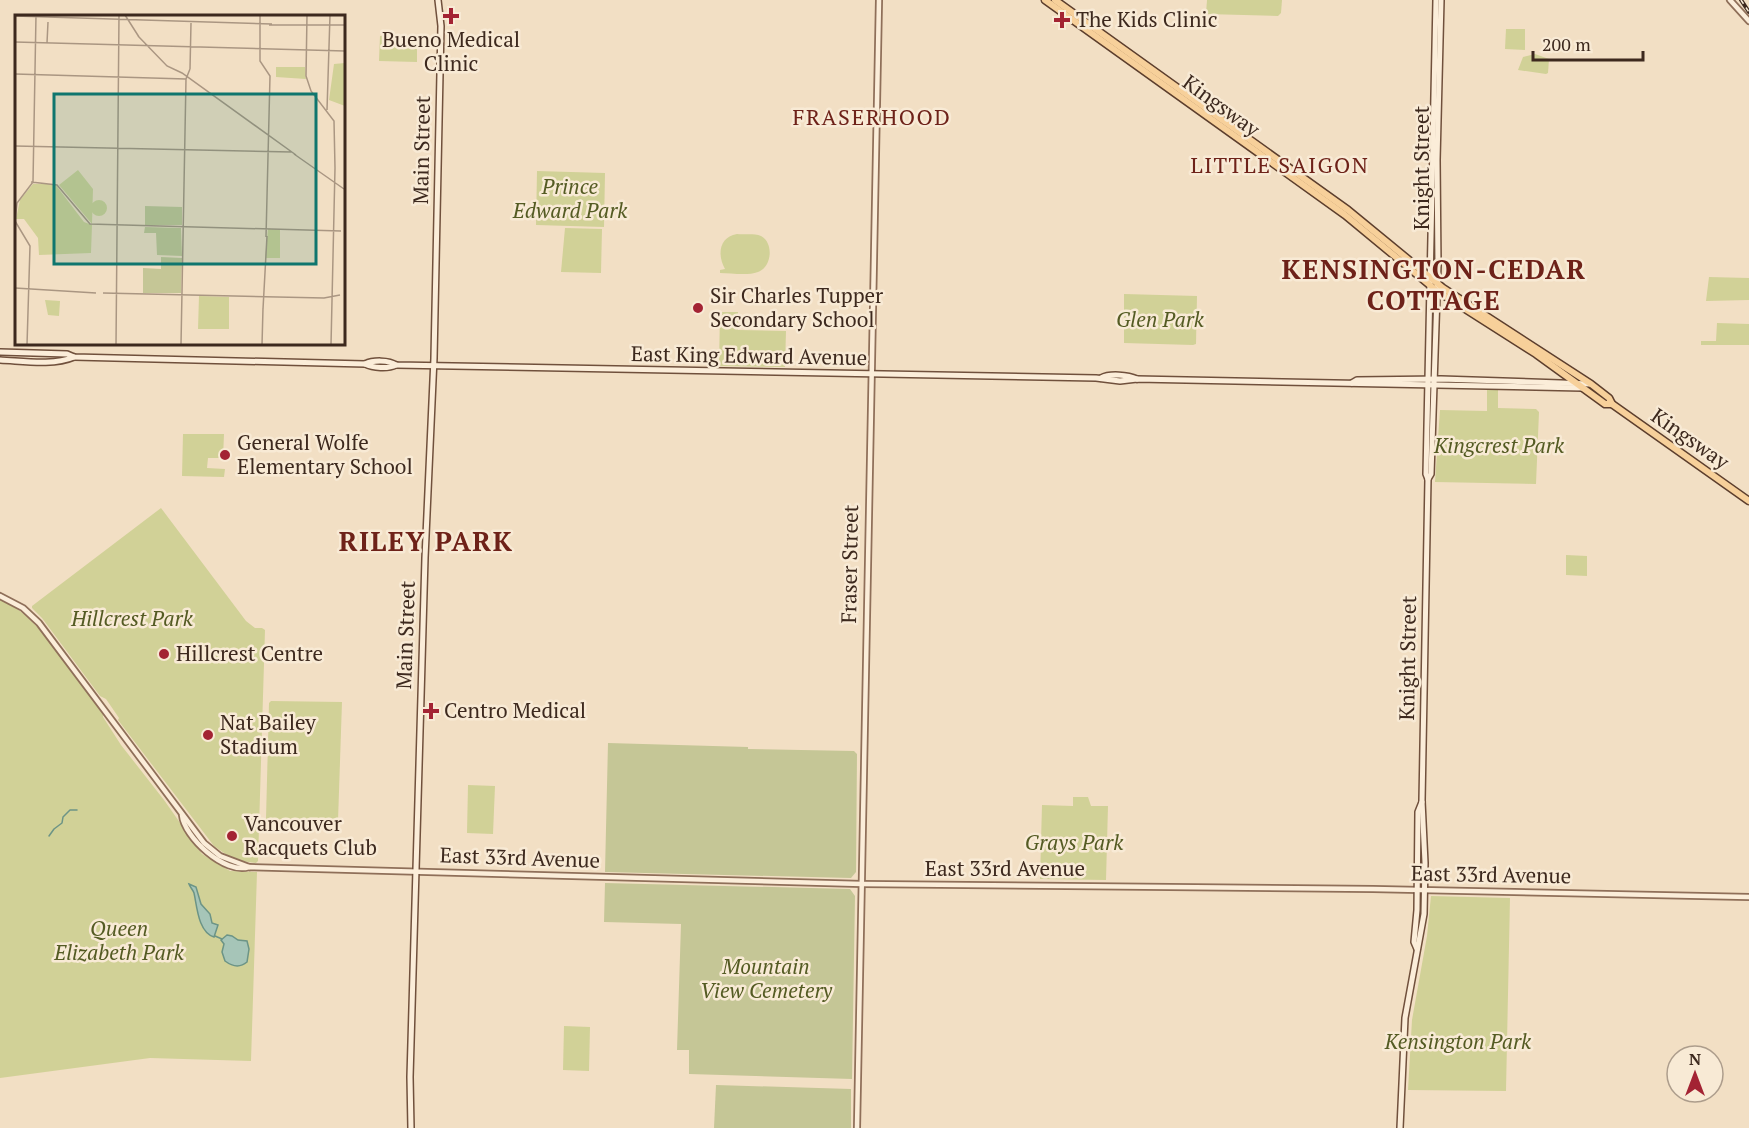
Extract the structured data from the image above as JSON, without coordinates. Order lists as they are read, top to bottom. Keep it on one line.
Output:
{"streets":{"main road":["Kingsway","Main Street","Knight Street","East King Edward Avenue"],"street":["Fraser Street","East 33rd Avenue"]},"crossings":[["Kingsway","Knight Street"],["Kingsway","East King Edward Avenue"],["Main Street","East King Edward Avenue"],["Main Street","East 33rd Avenue"],["Knight Street","East King Edward Avenue"],["Knight Street","East 33rd Avenue"],["East King Edward Avenue","Fraser Street"],["Fraser Street","East 33rd Avenue"]],"districts":["FRASERHOOD","LITTLE SAIGON","KENSINGTON-CEDAR COTTAGE","RILEY PARK"],"parks":["Prince Edward Park","Glen Park","Kingcrest Park","Hillcrest Park","Grays Park","Queen Elizabeth Park","Mountain View Cemetery","Kensington Park"],"places":{"health":["Bueno Medical Clinic","The Kids Clinic","Centro Medical"],"other":["Sir Charles Tupper Secondary School","General Wolfe Elementary School","Hillcrest Centre","Nat Bailey Stadium","Vancouver Racquets Club"]},"scale_bar":"200 m","north":"top"}
